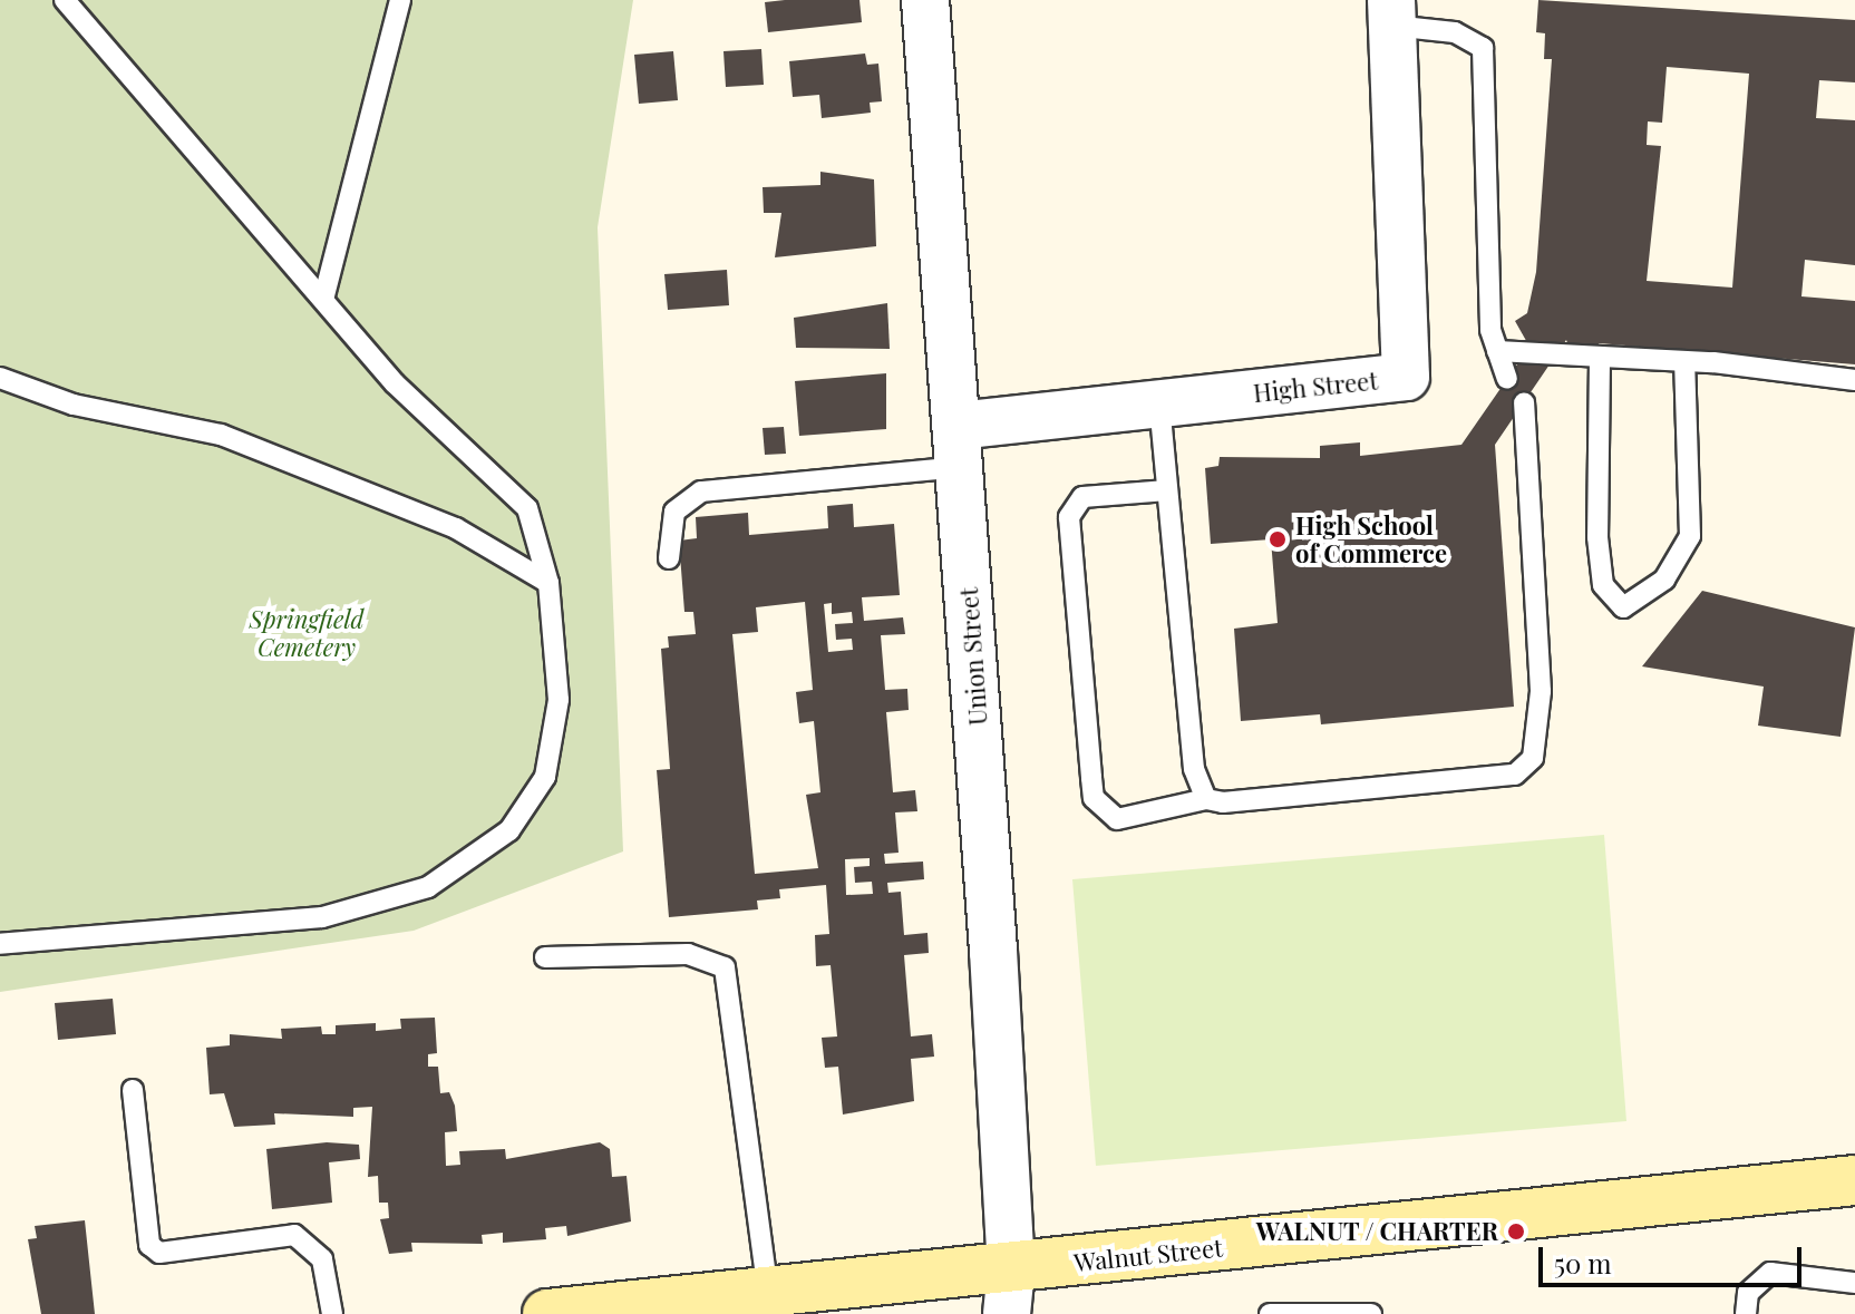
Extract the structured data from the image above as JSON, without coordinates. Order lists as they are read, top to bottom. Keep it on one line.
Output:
{"streets":{"main road":["Walnut Street"],"street":["High Street","Union Street"]},"crossings":[["High Street","Union Street"],["Union Street","Walnut Street"]],"parks":["Springfield Cemetery"],"places":["High School of Commerce","WALNUT / CHARTER"],"scale_bar":"50 m"}
